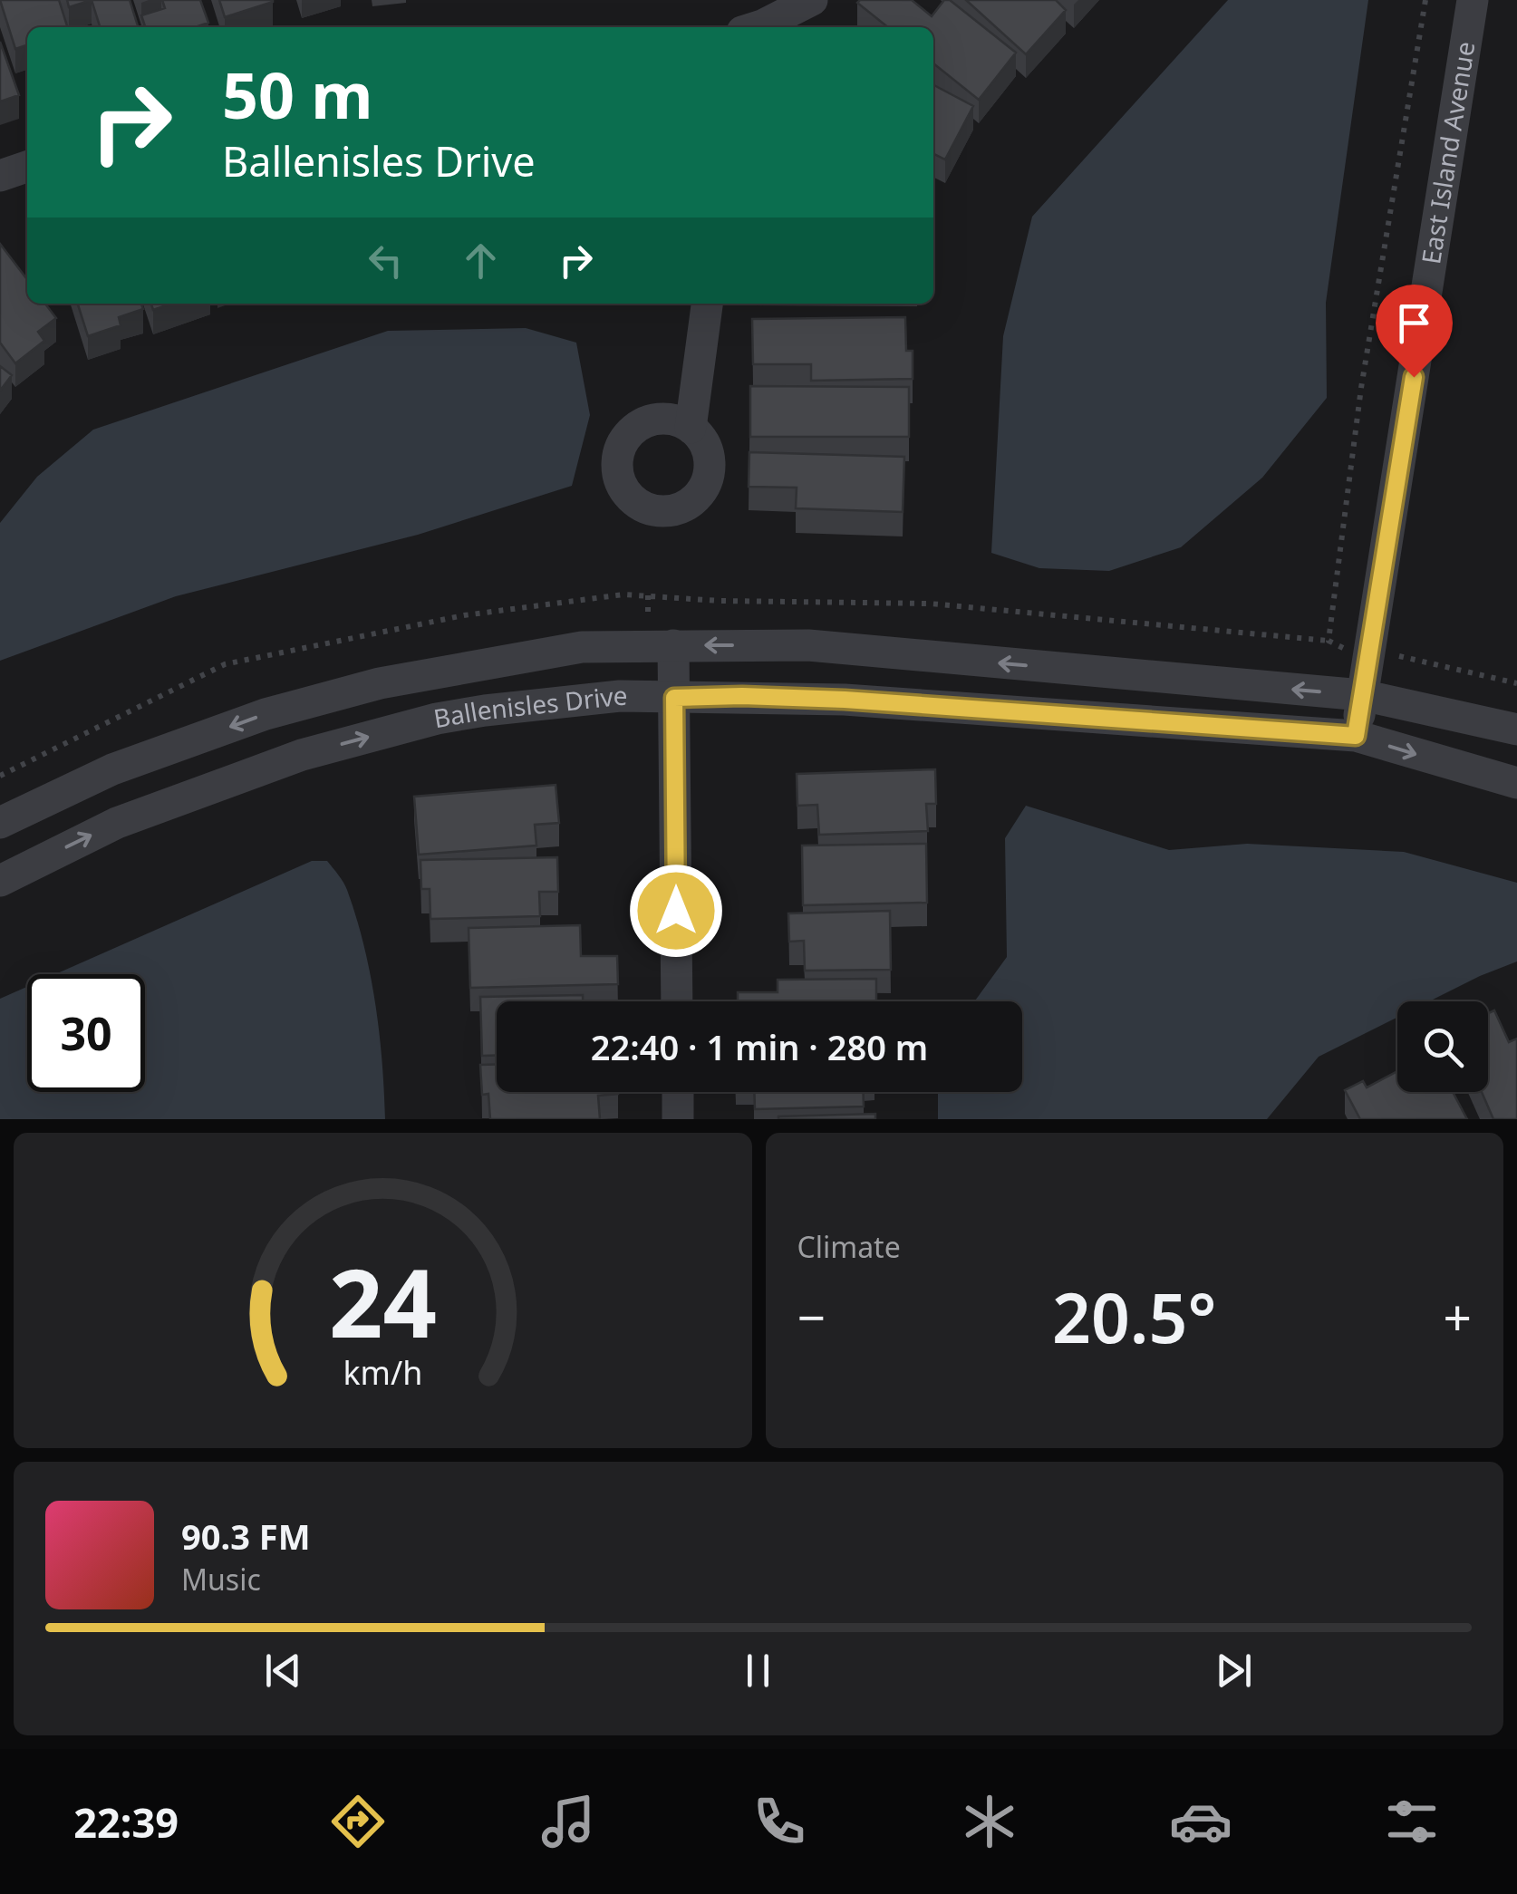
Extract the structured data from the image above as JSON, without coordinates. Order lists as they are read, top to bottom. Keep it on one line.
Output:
{"streets":{"street":["East Island Avenue","Ballenisles Drive"]},"crossings":[["East Island Avenue","Ballenisles Drive"]],"page":{"turn":["50 m","Ballenisles Drive"],"limit":"30","trip":"22:40 · 1 min · 280 m","tile":"Climate","heat":["−","20.5°","+"],"song":["90.3 FM","Music"],"tabs":"22:39","gauge":["24","km/h"]}}
